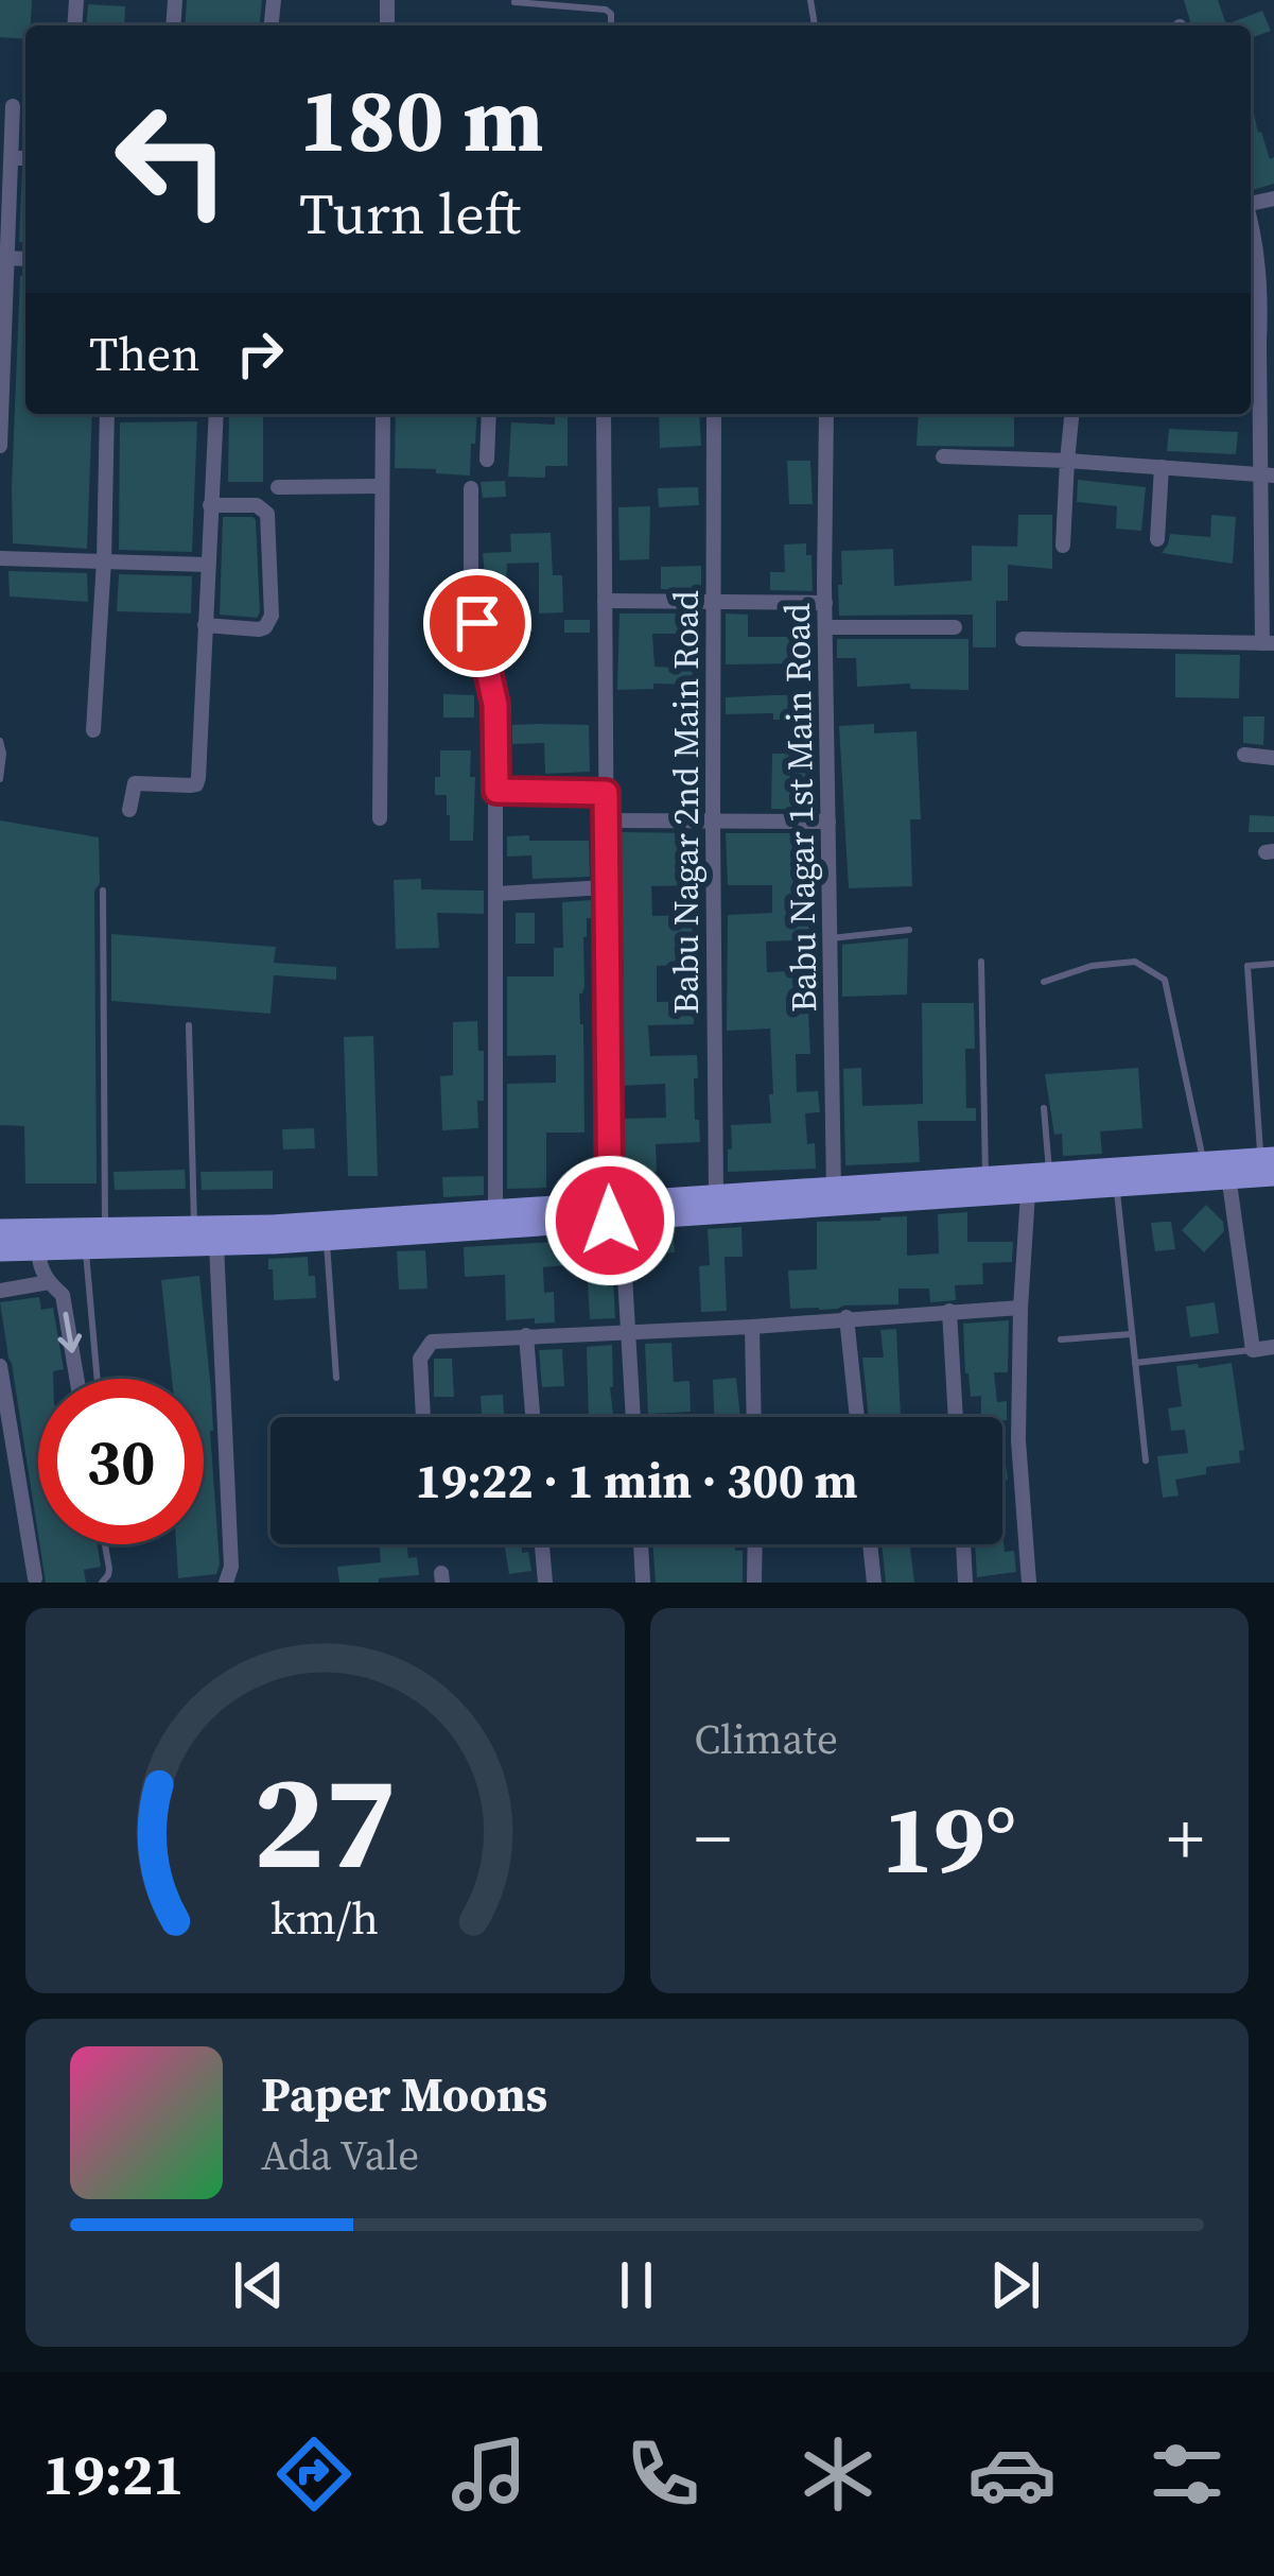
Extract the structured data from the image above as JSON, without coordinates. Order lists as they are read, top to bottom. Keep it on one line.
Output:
{"streets":{"street":["Babu Nagar 2nd Main Road","Babu Nagar 1st Main Road"]},"page":{"turn":["180 m","Turn left"],"then":"Then","limit":"30","trip":"19:22 · 1 min · 300 m","tile":"Climate","heat":["−","19°","+"],"song":["Paper Moons","Ada Vale"],"tabs":"19:21","gauge":["27","km/h"]}}
